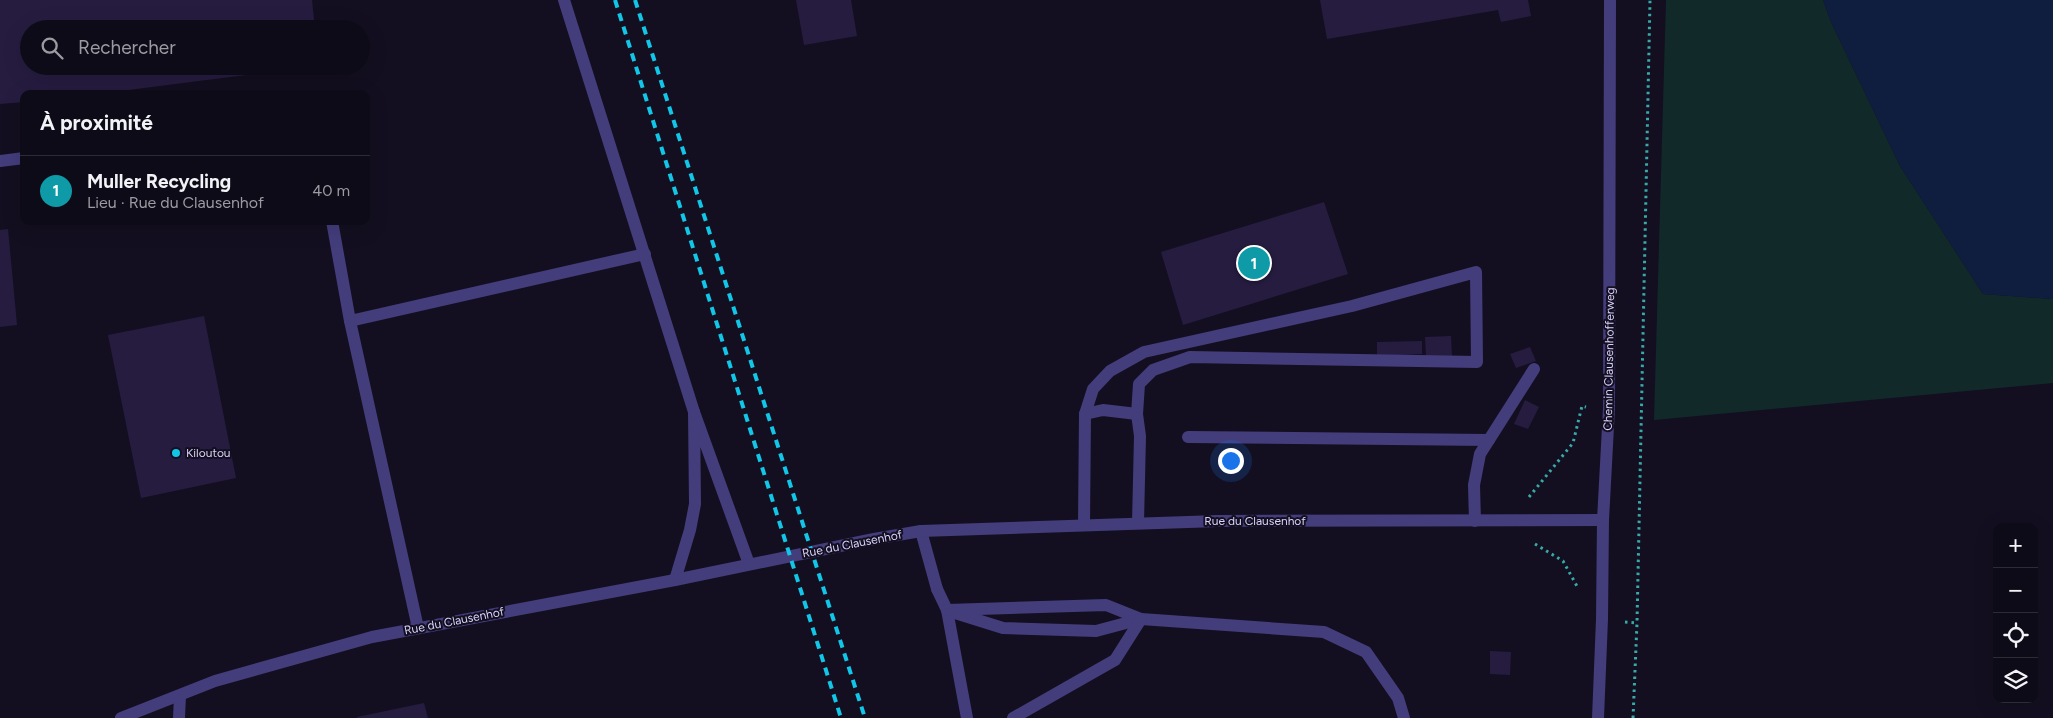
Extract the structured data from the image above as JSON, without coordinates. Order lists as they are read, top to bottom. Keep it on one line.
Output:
{"streets":{"street":["Chemin Clausenhofferweg","Rue du Clausenhof"]},"crossings":[["Chemin Clausenhofferweg","Rue du Clausenhof"]],"places":["Kiloutou"],"page":{"search":"Rechercher","heading":"À proximité","list":[{"mark":"1","name":"Muller Recycling","note":"Lieu · Rue du Clausenhof","value":"40 m"}],"pins":"1","map_buttons":["+","−"]}}
